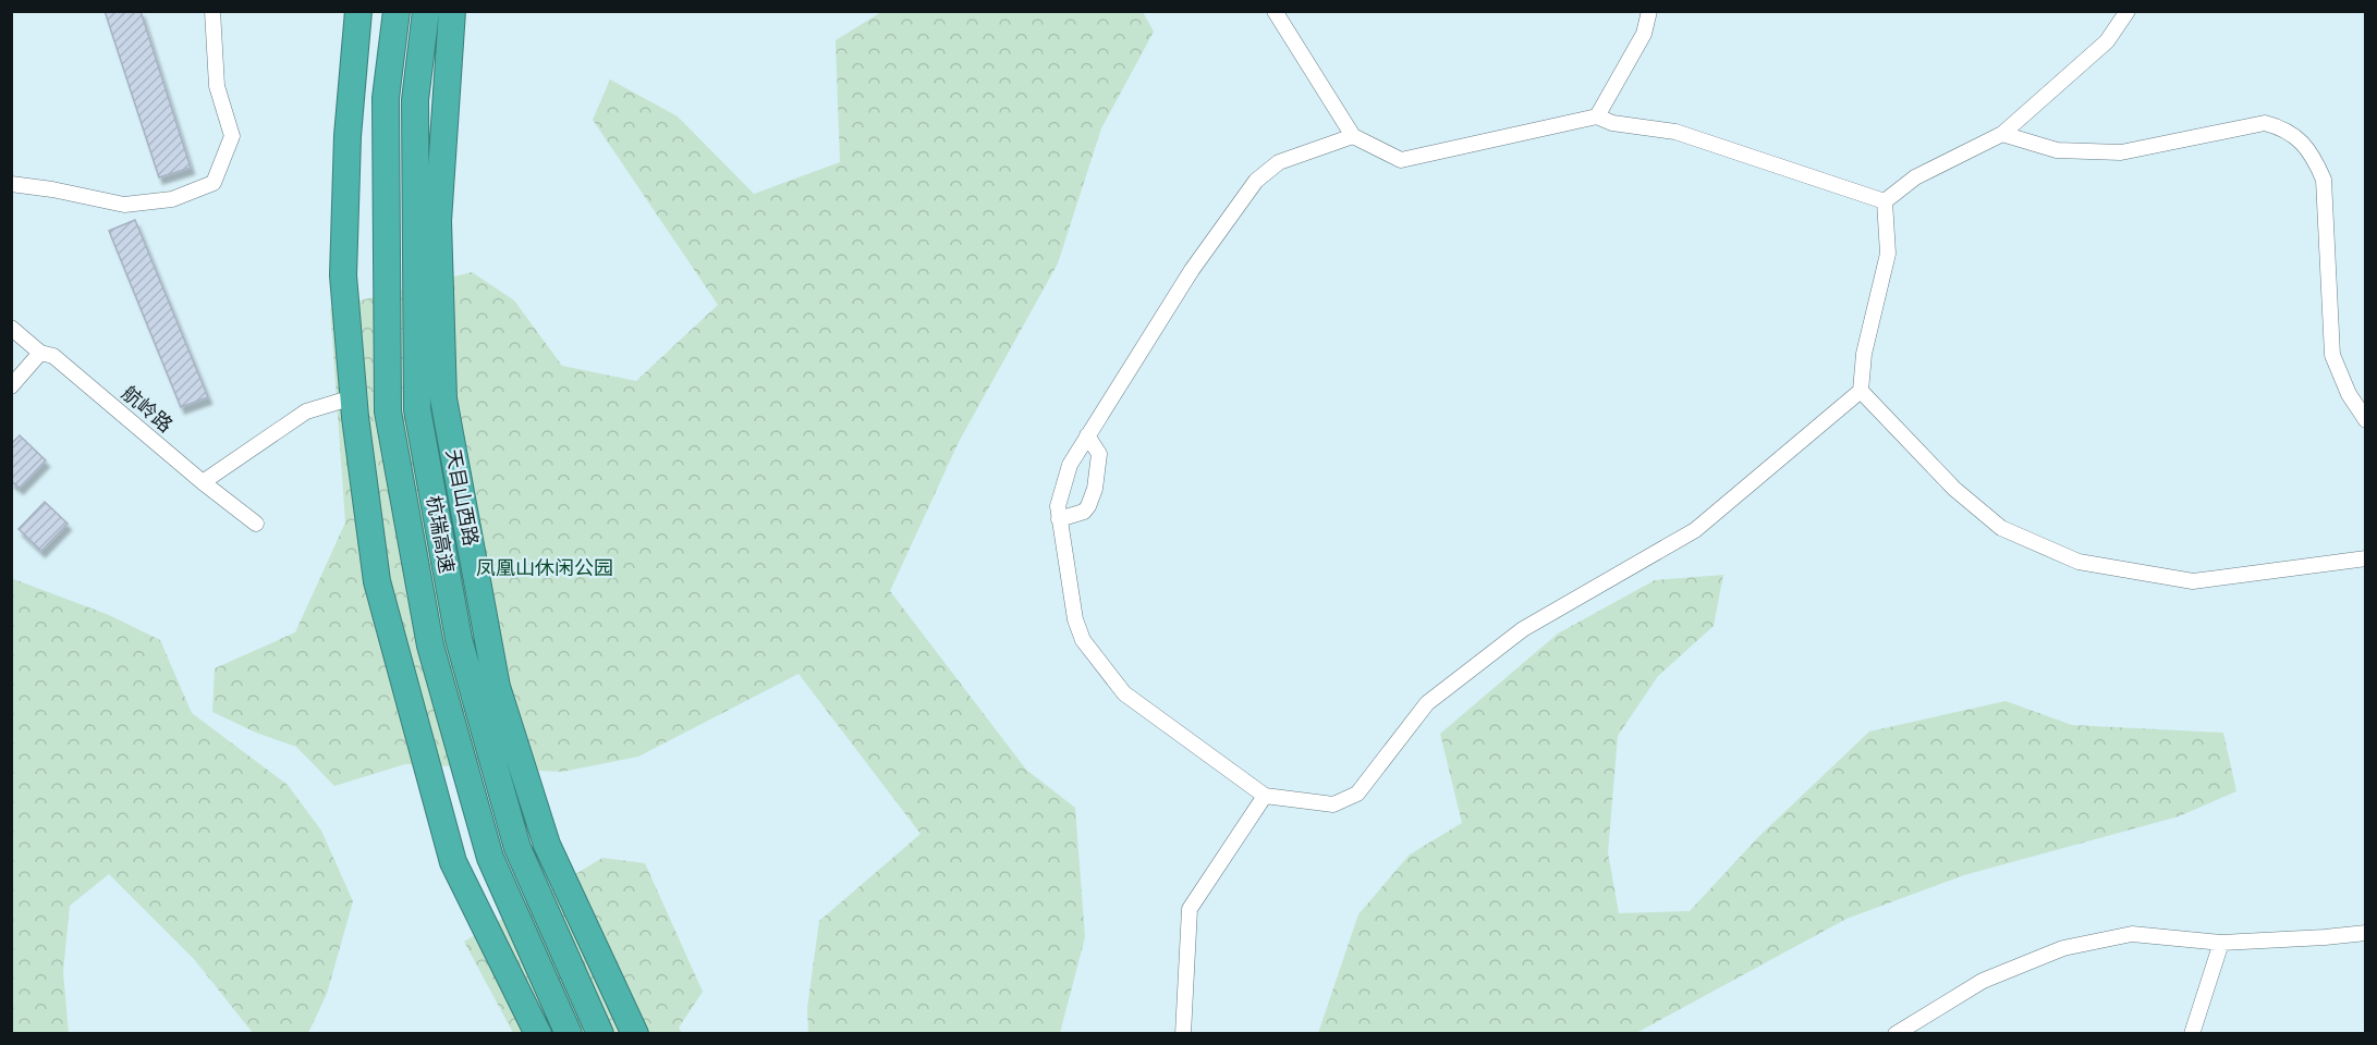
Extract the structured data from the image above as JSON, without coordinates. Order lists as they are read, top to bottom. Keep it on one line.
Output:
{"streets":{"highway":["天目山西路","杭瑞高速"],"street":["航岭路"]},"parks":["凤凰山休闲公园"]}
